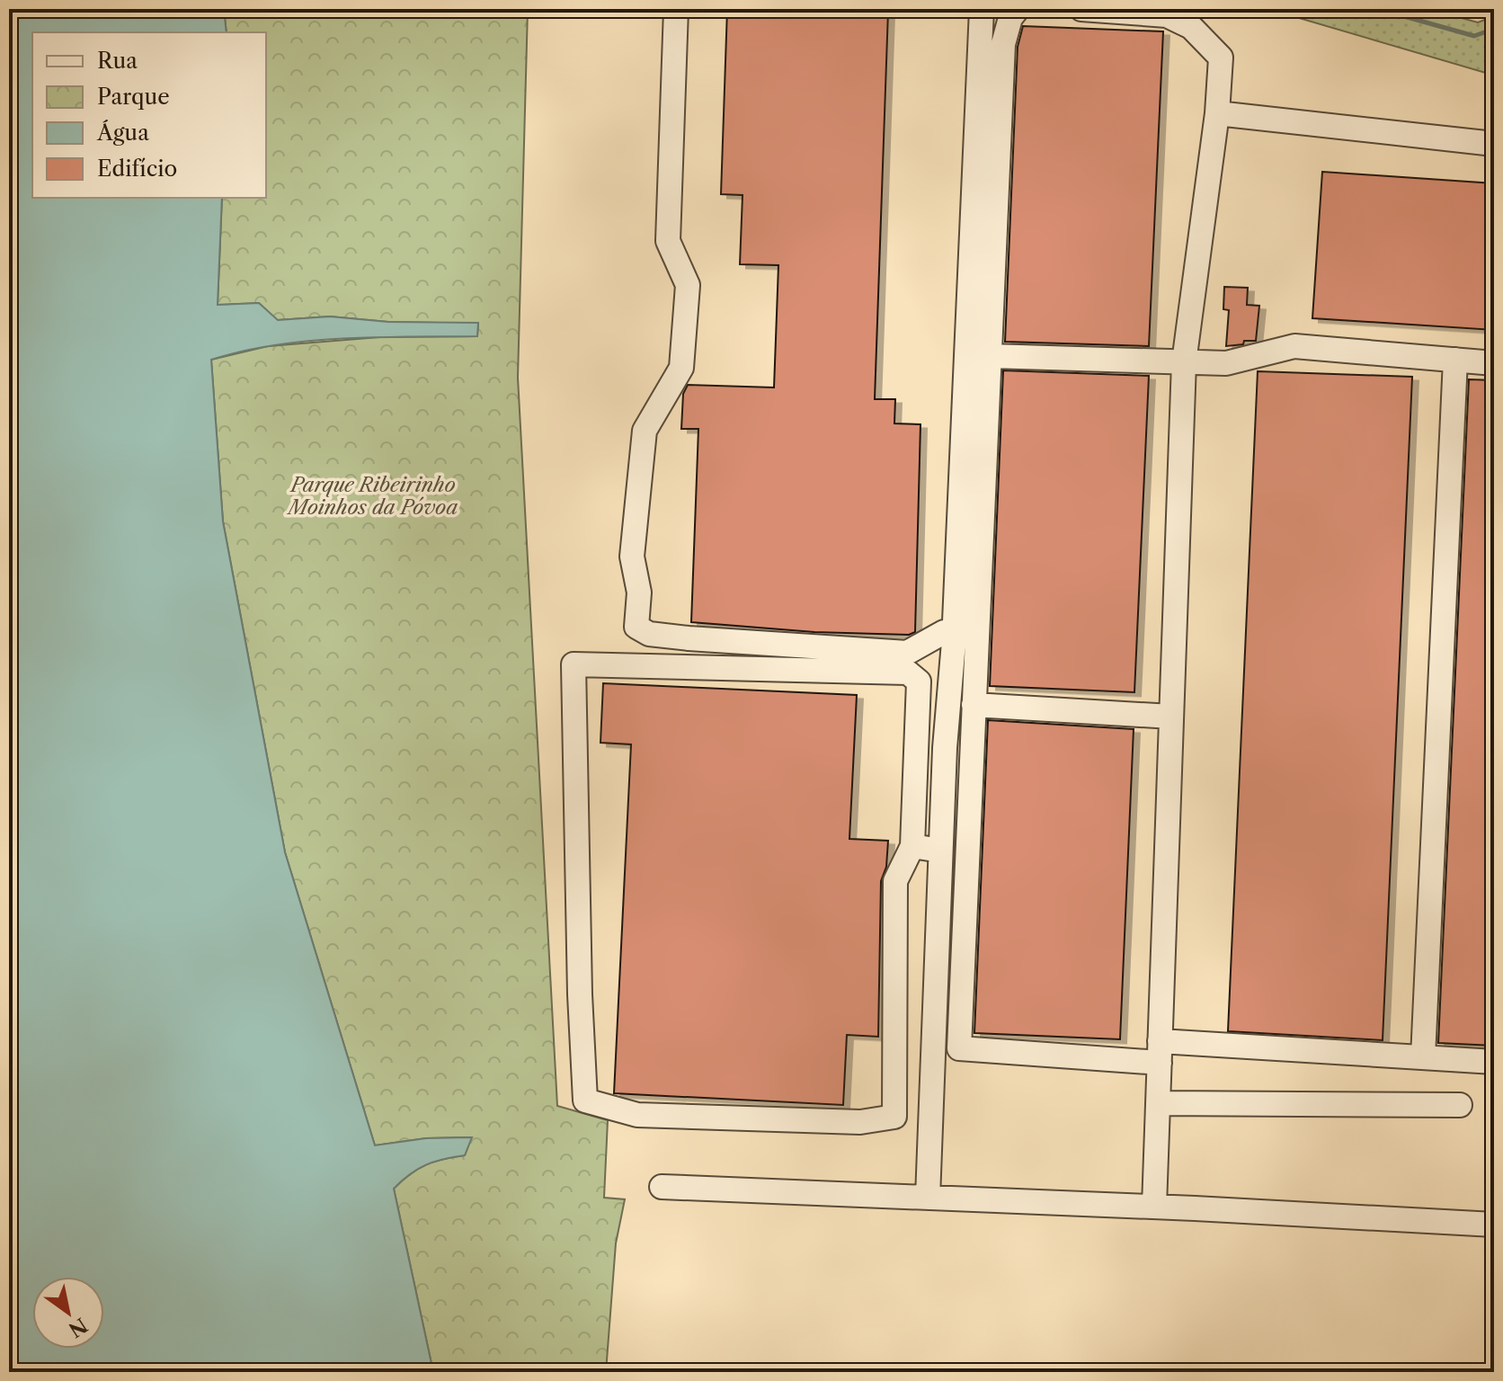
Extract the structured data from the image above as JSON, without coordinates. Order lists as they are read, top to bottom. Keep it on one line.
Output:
{"parks":["Parque Ribeirinho Moinhos da Póvoa"],"legend":["Rua","Parque","Água","Edifício"],"north":"bottom right"}
